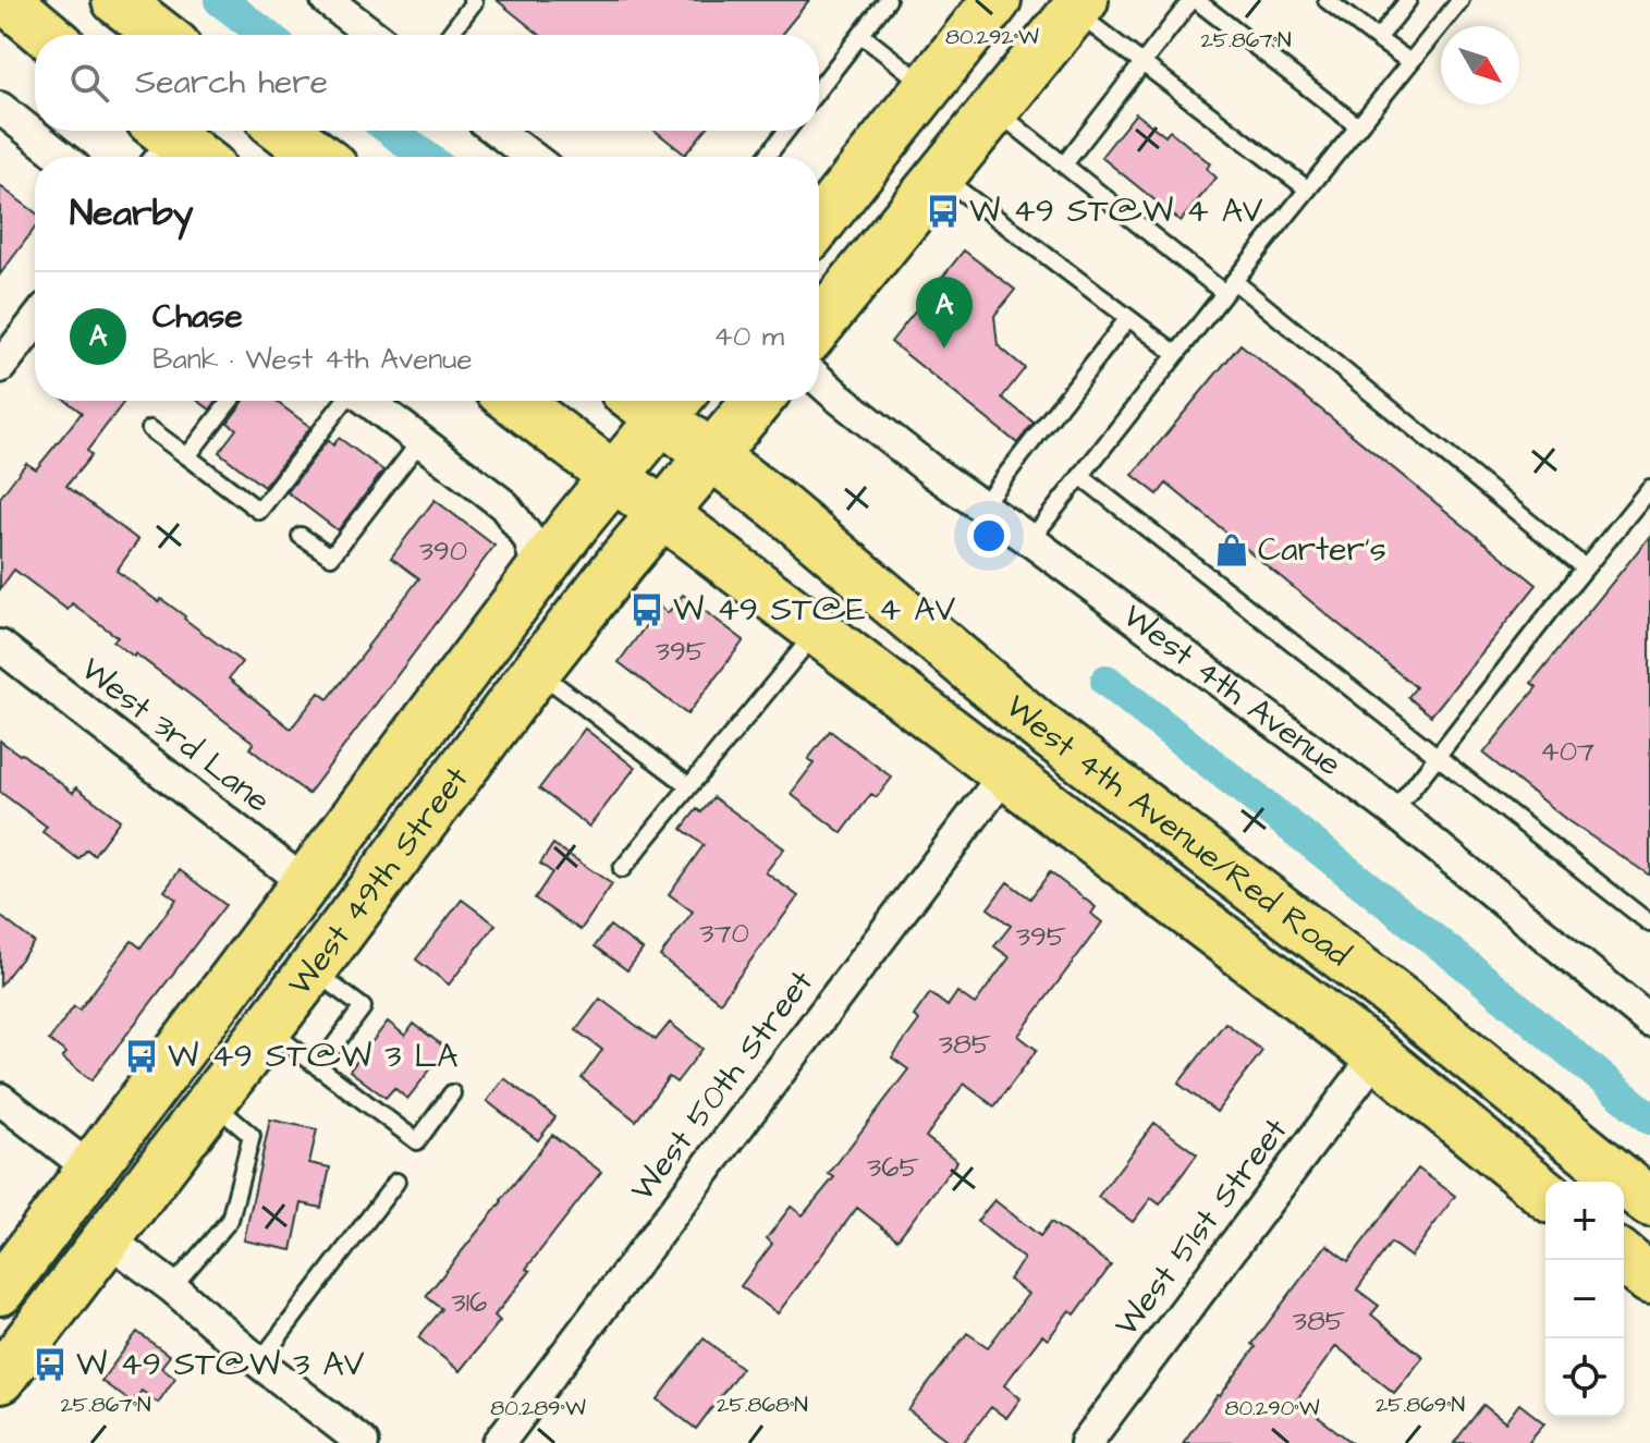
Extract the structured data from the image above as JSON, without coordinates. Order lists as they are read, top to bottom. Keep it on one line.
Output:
{"streets":{"main road":["West 4th Avenue/Red Road","West 49th Street"],"street":["West 4th Avenue","West 3rd Lane","West 50th Street","West 51st Street"]},"crossings":[["West 3rd Lane","West 49th Street"],["West 4th Avenue/Red Road","West 49th Street"],["West 4th Avenue/Red Road","West 50th Street"],["West 4th Avenue/Red Road","West 51st Street"]],"places":{"bus stop":["W 49 ST@W 4 AV","W 49 ST@E 4 AV","W 49 ST@W 3 LA","W 49 ST@W 3 AV"],"shop":["Carter's"]},"house_numbers":["390","395","407","370","395","385","365","316","385"],"north":"bottom right","page":{"search":"Search here","heading":"Nearby","list":[{"mark":"A","name":"Chase","note":"Bank · West 4th Avenue","value":"40 m"}],"pins":"A","map_buttons":["+","−"]},"coordinates":["80.292°W","25.867°N","25.868°N","25.869°N","80.289°W","80.290°W"]}
